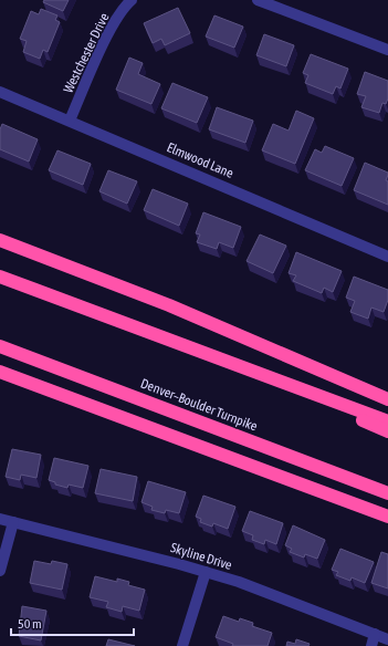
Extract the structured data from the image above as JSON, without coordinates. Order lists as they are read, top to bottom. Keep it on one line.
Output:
{"streets":{"highway":["Denver–Boulder Turnpike"],"street":["Westchester Drive","Elmwood Lane","Skyline Drive"]},"crossings":[["Westchester Drive","Elmwood Lane"]],"scale_bar":"50 m"}
